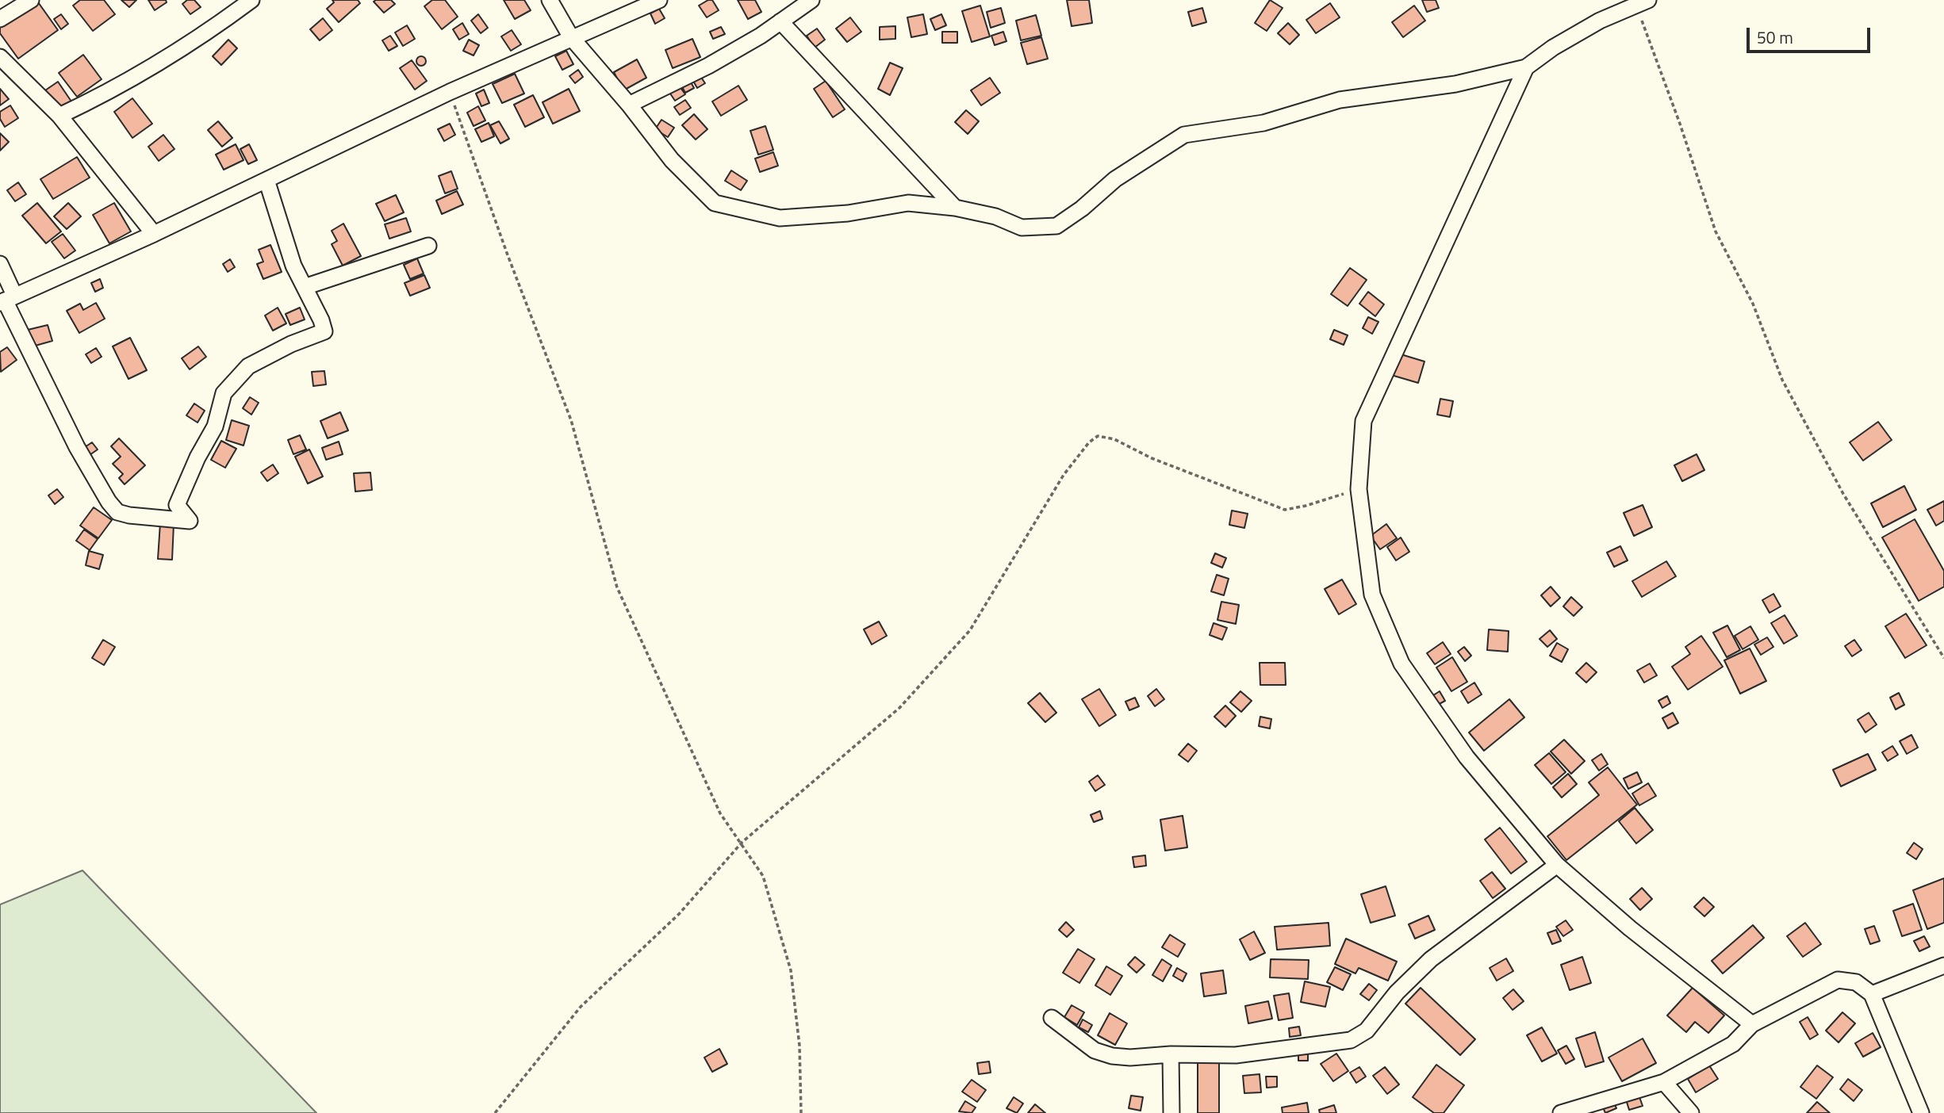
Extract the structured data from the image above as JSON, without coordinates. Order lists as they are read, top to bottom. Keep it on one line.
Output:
{"scale_bar":"50 m"}
